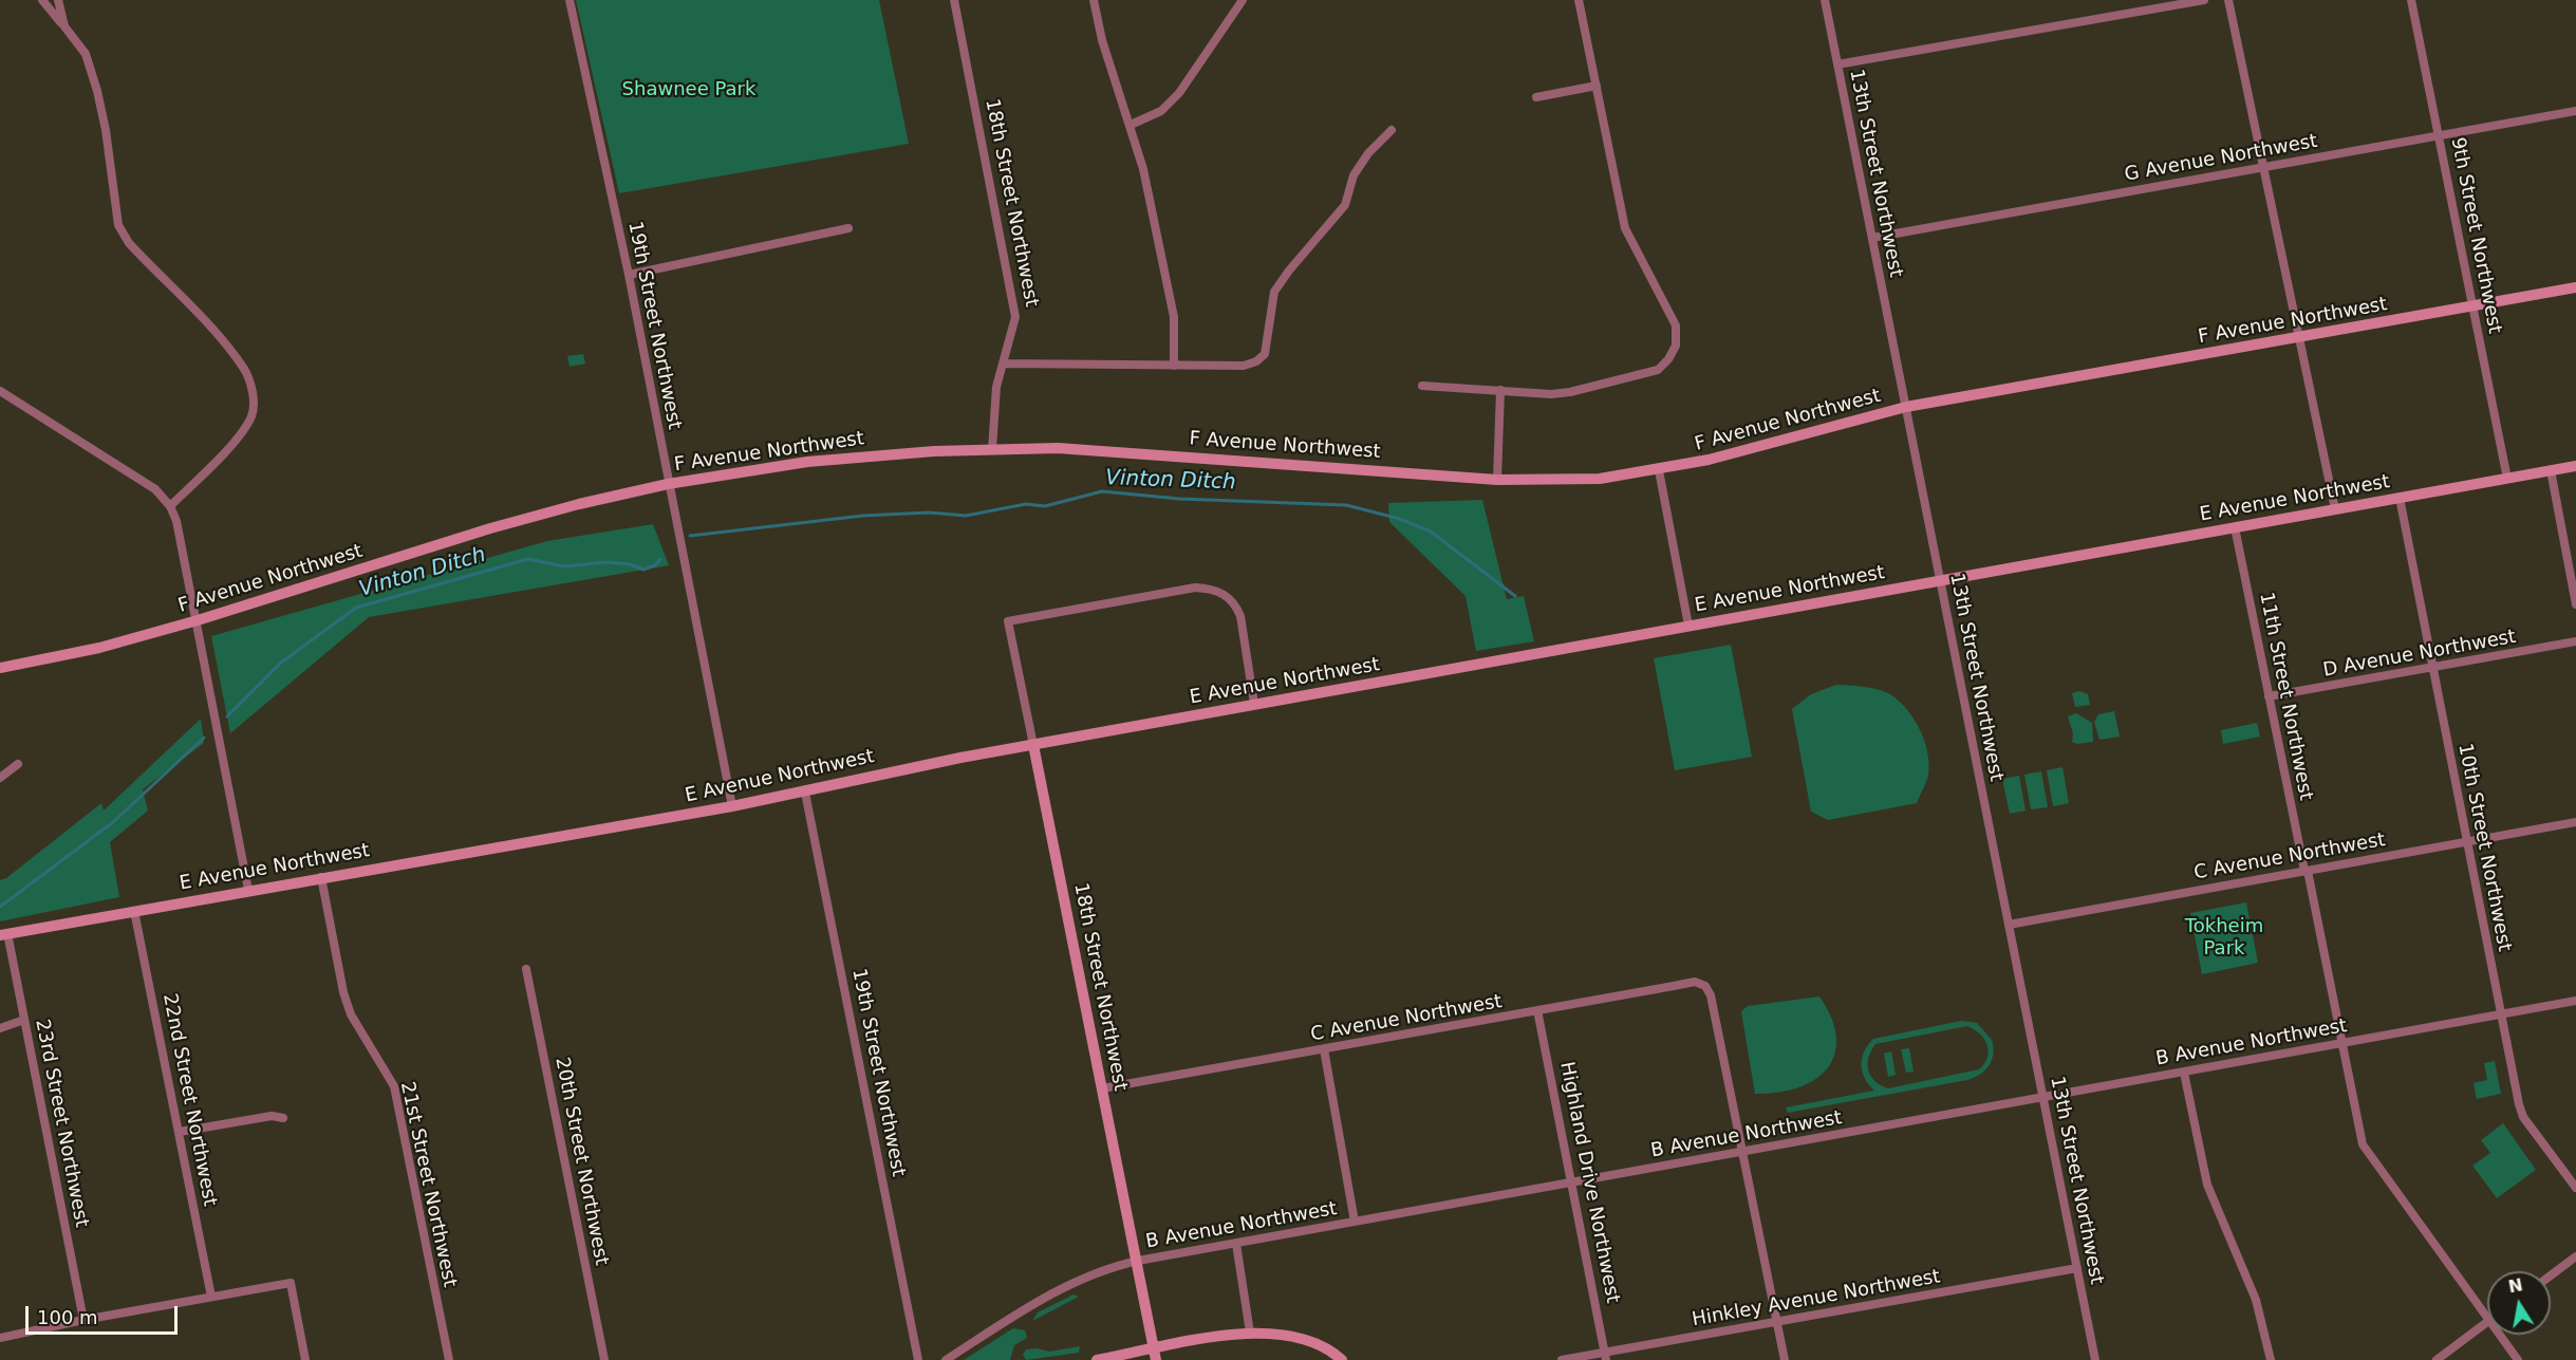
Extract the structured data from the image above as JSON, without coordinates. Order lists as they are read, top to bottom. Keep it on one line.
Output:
{"streets":{"street":["G Avenue Northwest","13th Street Northwest","18th Street Northwest","9th Street Northwest","F Avenue Northwest","19th Street Northwest","E Avenue Northwest","D Avenue Northwest","11th Street Northwest","10th Street Northwest","C Avenue Northwest","B Avenue Northwest","22nd Street Northwest","23rd Street Northwest","20th Street Northwest","Highland Drive Northwest","21st Street Northwest","Hinkley Avenue Northwest"]},"crossings":[["G Avenue Northwest","13th Street Northwest"],["G Avenue Northwest","9th Street Northwest"],["13th Street Northwest","F Avenue Northwest"],["13th Street Northwest","E Avenue Northwest"],["13th Street Northwest","C Avenue Northwest"],["13th Street Northwest","B Avenue Northwest"],["13th Street Northwest","Hinkley Avenue Northwest"],["18th Street Northwest","F Avenue Northwest"],["18th Street Northwest","E Avenue Northwest"],["18th Street Northwest","C Avenue Northwest"],["18th Street Northwest","B Avenue Northwest"],["9th Street Northwest","F Avenue Northwest"],["9th Street Northwest","E Avenue Northwest"],["F Avenue Northwest","19th Street Northwest"],["19th Street Northwest","E Avenue Northwest"],["E Avenue Northwest","11th Street Northwest"],["E Avenue Northwest","10th Street Northwest"],["E Avenue Northwest","22nd Street Northwest"],["E Avenue Northwest","23rd Street Northwest"],["E Avenue Northwest","21st Street Northwest"],["D Avenue Northwest","11th Street Northwest"],["D Avenue Northwest","10th Street Northwest"],["11th Street Northwest","C Avenue Northwest"],["11th Street Northwest","B Avenue Northwest"],["10th Street Northwest","C Avenue Northwest"],["10th Street Northwest","B Avenue Northwest"],["C Avenue Northwest","B Avenue Northwest"],["C Avenue Northwest","Highland Drive Northwest"],["B Avenue Northwest","Highland Drive Northwest"],["Highland Drive Northwest","Hinkley Avenue Northwest"]],"water":["Vinton Ditch"],"parks":["Shawnee Park","Tokheim Park"],"scale_bar":"100 m","north":"top"}
